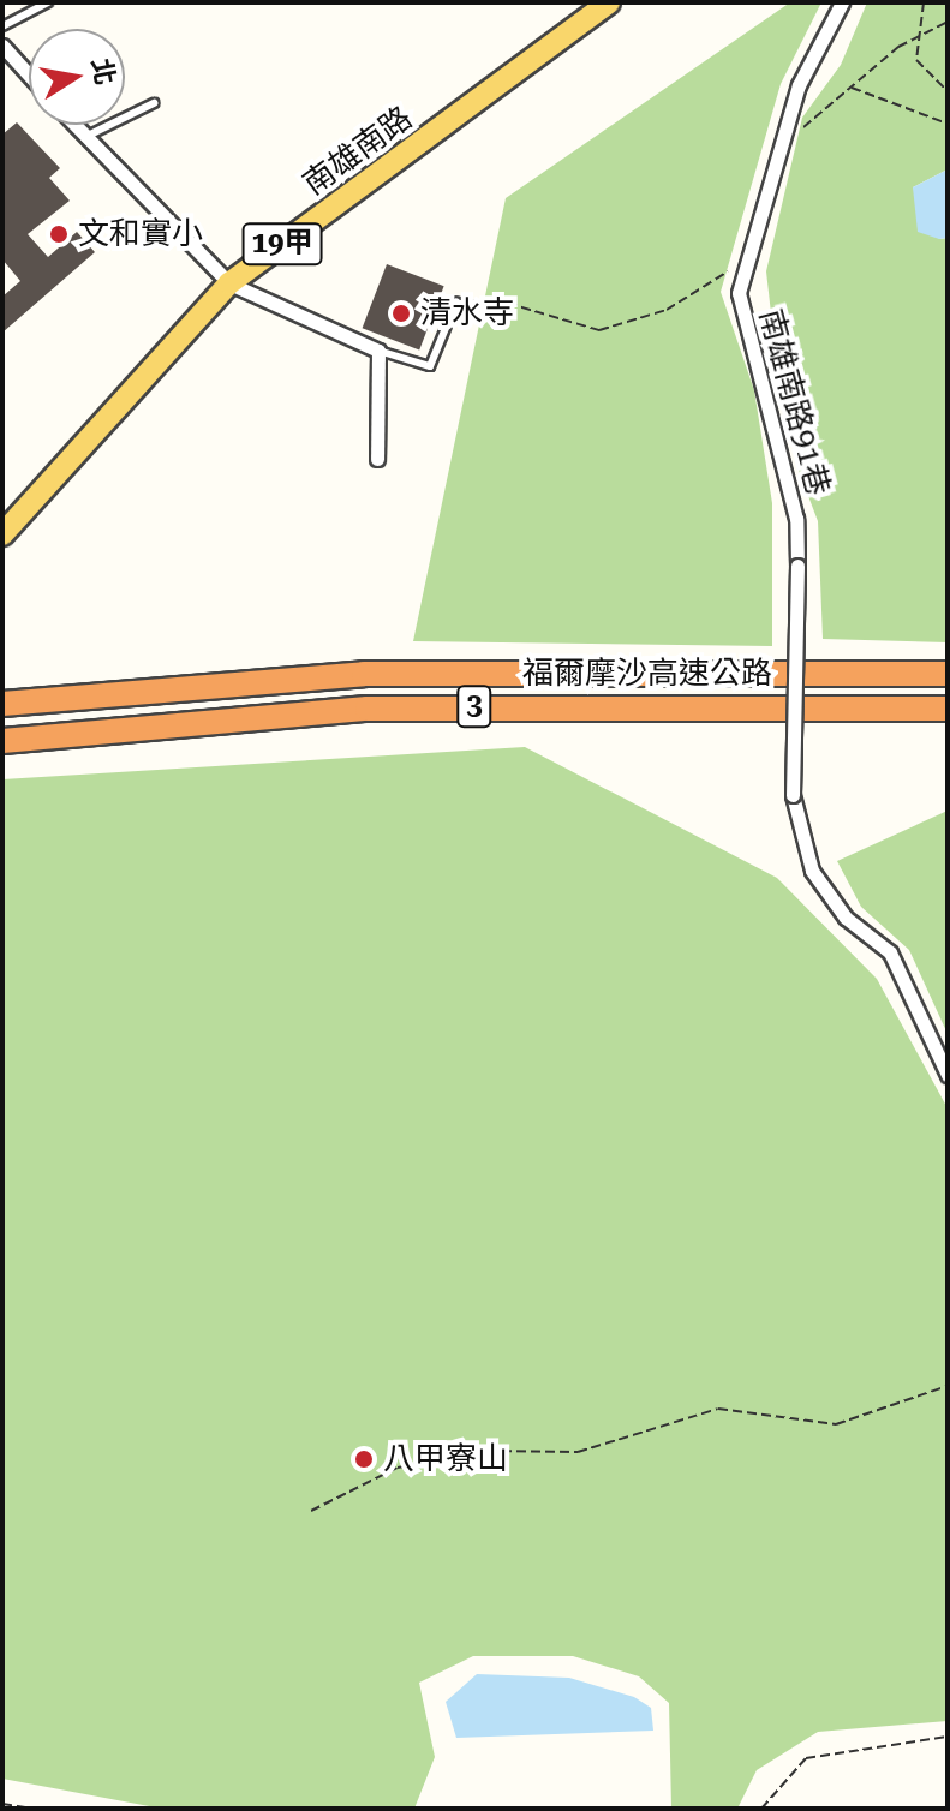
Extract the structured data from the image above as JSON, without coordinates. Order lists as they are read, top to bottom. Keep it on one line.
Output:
{"streets":{"highway":["福爾摩沙高速公路","3"],"main road":["南雄南路","19甲"],"street":["南雄南路91巷"]},"places":["文和實小","清水寺","八甲寮山"],"north":"right"}
